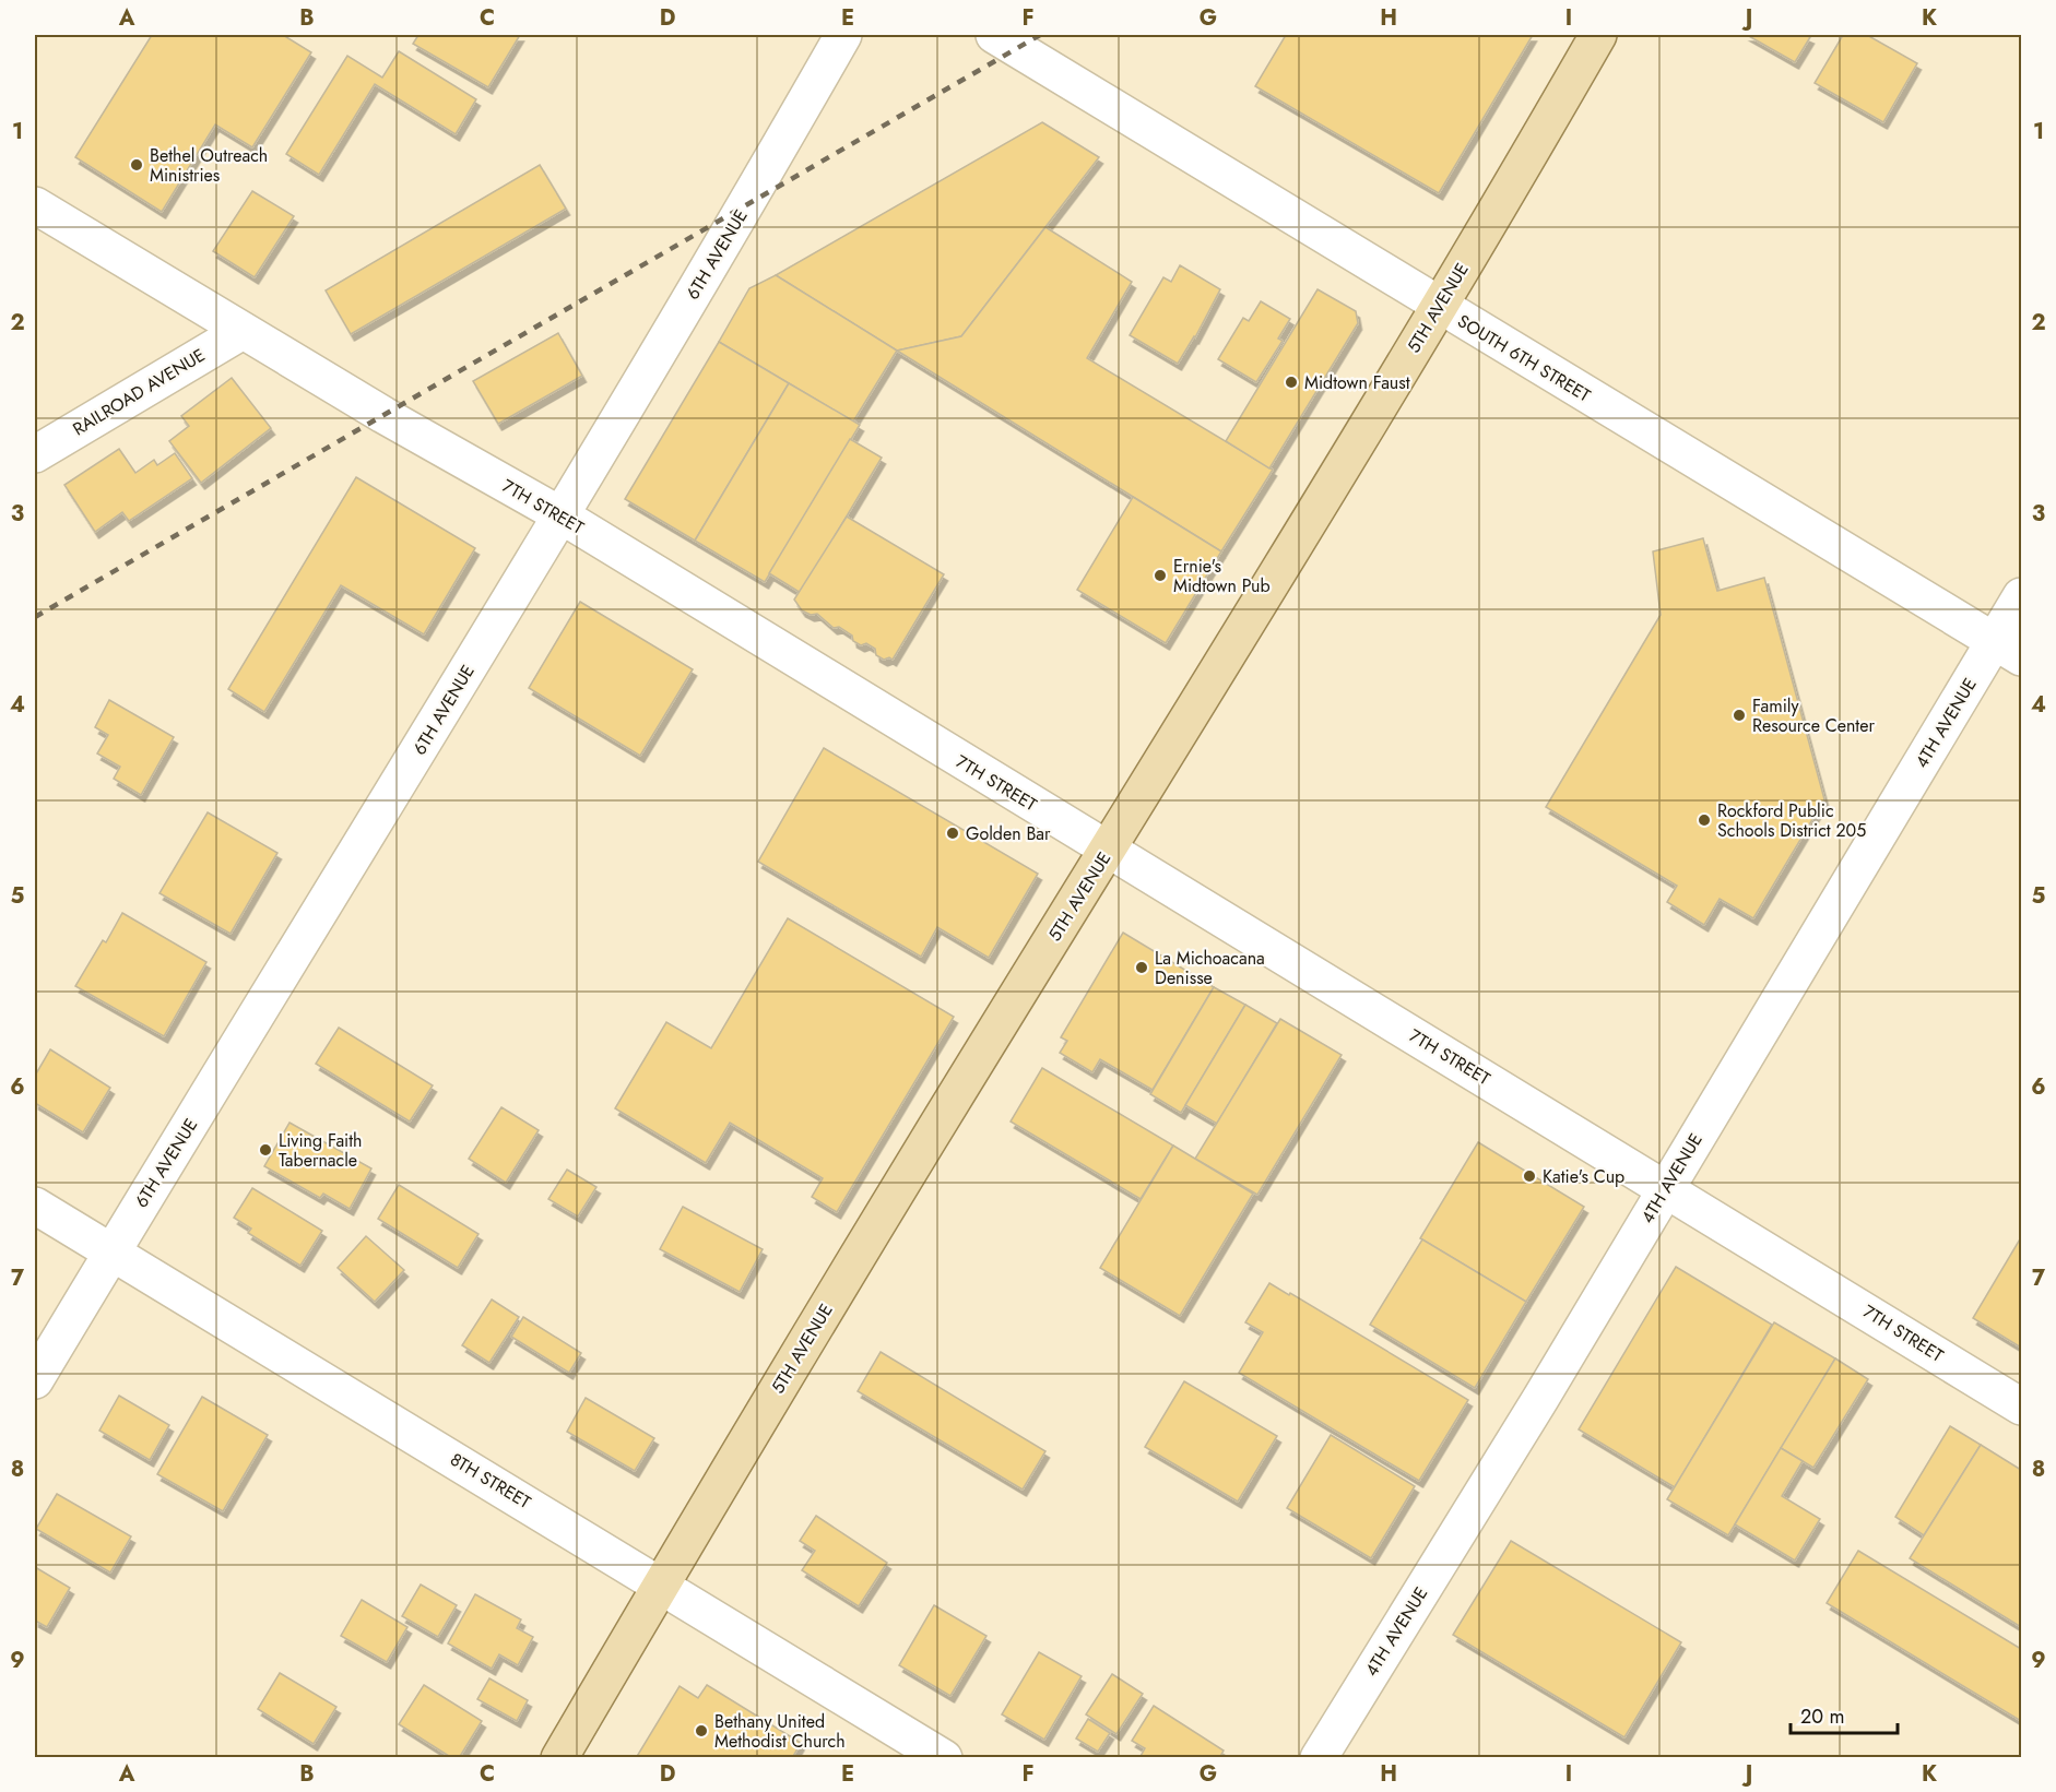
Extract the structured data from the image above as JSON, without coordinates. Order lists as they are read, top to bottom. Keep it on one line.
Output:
{"streets":{"main road":["5TH AVENUE"],"street":["6TH AVENUE","SOUTH 6TH STREET","RAILROAD AVENUE","7TH STREET","4TH AVENUE","8TH STREET"]},"crossings":[["6TH AVENUE","7TH STREET"],["6TH AVENUE","8TH STREET"],["5TH AVENUE","SOUTH 6TH STREET"],["5TH AVENUE","7TH STREET"],["5TH AVENUE","8TH STREET"],["SOUTH 6TH STREET","4TH AVENUE"],["RAILROAD AVENUE","7TH STREET"],["7TH STREET","4TH AVENUE"]],"places":["Bethel Outreach Ministries","Midtown Faust","Ernie's Midtown Pub","Family Resource Center","Rockford Public Schools District 205","Golden Bar","La Michoacana Denisse","Living Faith Tabernacle","Katie's Cup","Bethany United Methodist Church"],"scale_bar":"20 m","grid":{"columns":["A","B","C","D","E","F","G","H","I","J","K"],"rows":["1","2","3","4","5","6","7","8","9"]}}
